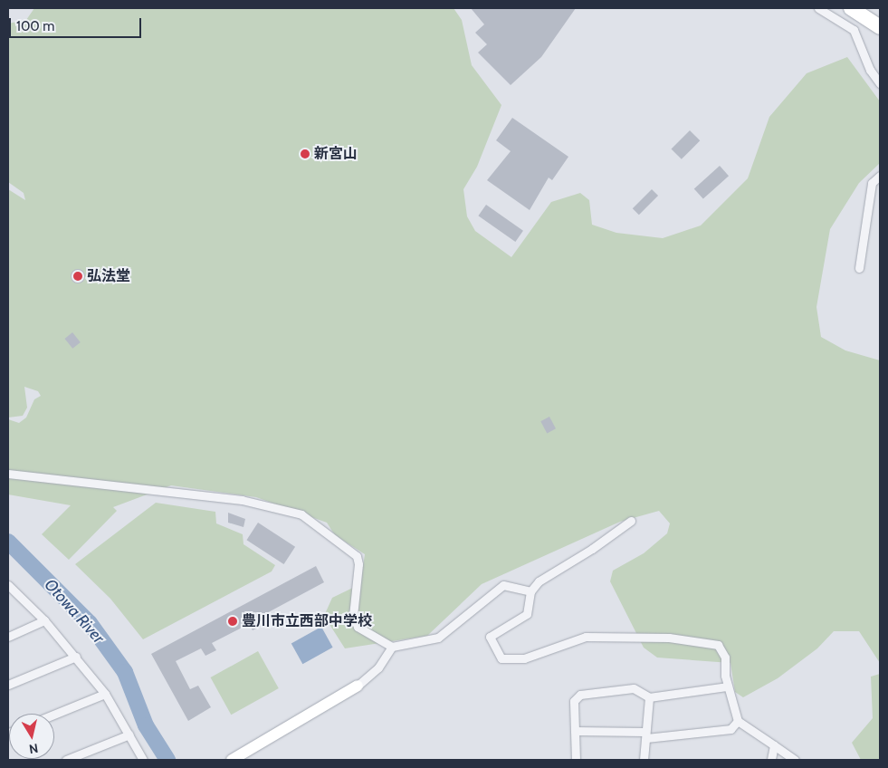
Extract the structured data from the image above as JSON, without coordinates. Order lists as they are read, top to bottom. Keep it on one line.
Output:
{"water":["Otowa River"],"places":["新宮山","弘法堂","豊川市立西部中学校"],"scale_bar":"100 m","north":"bottom"}
